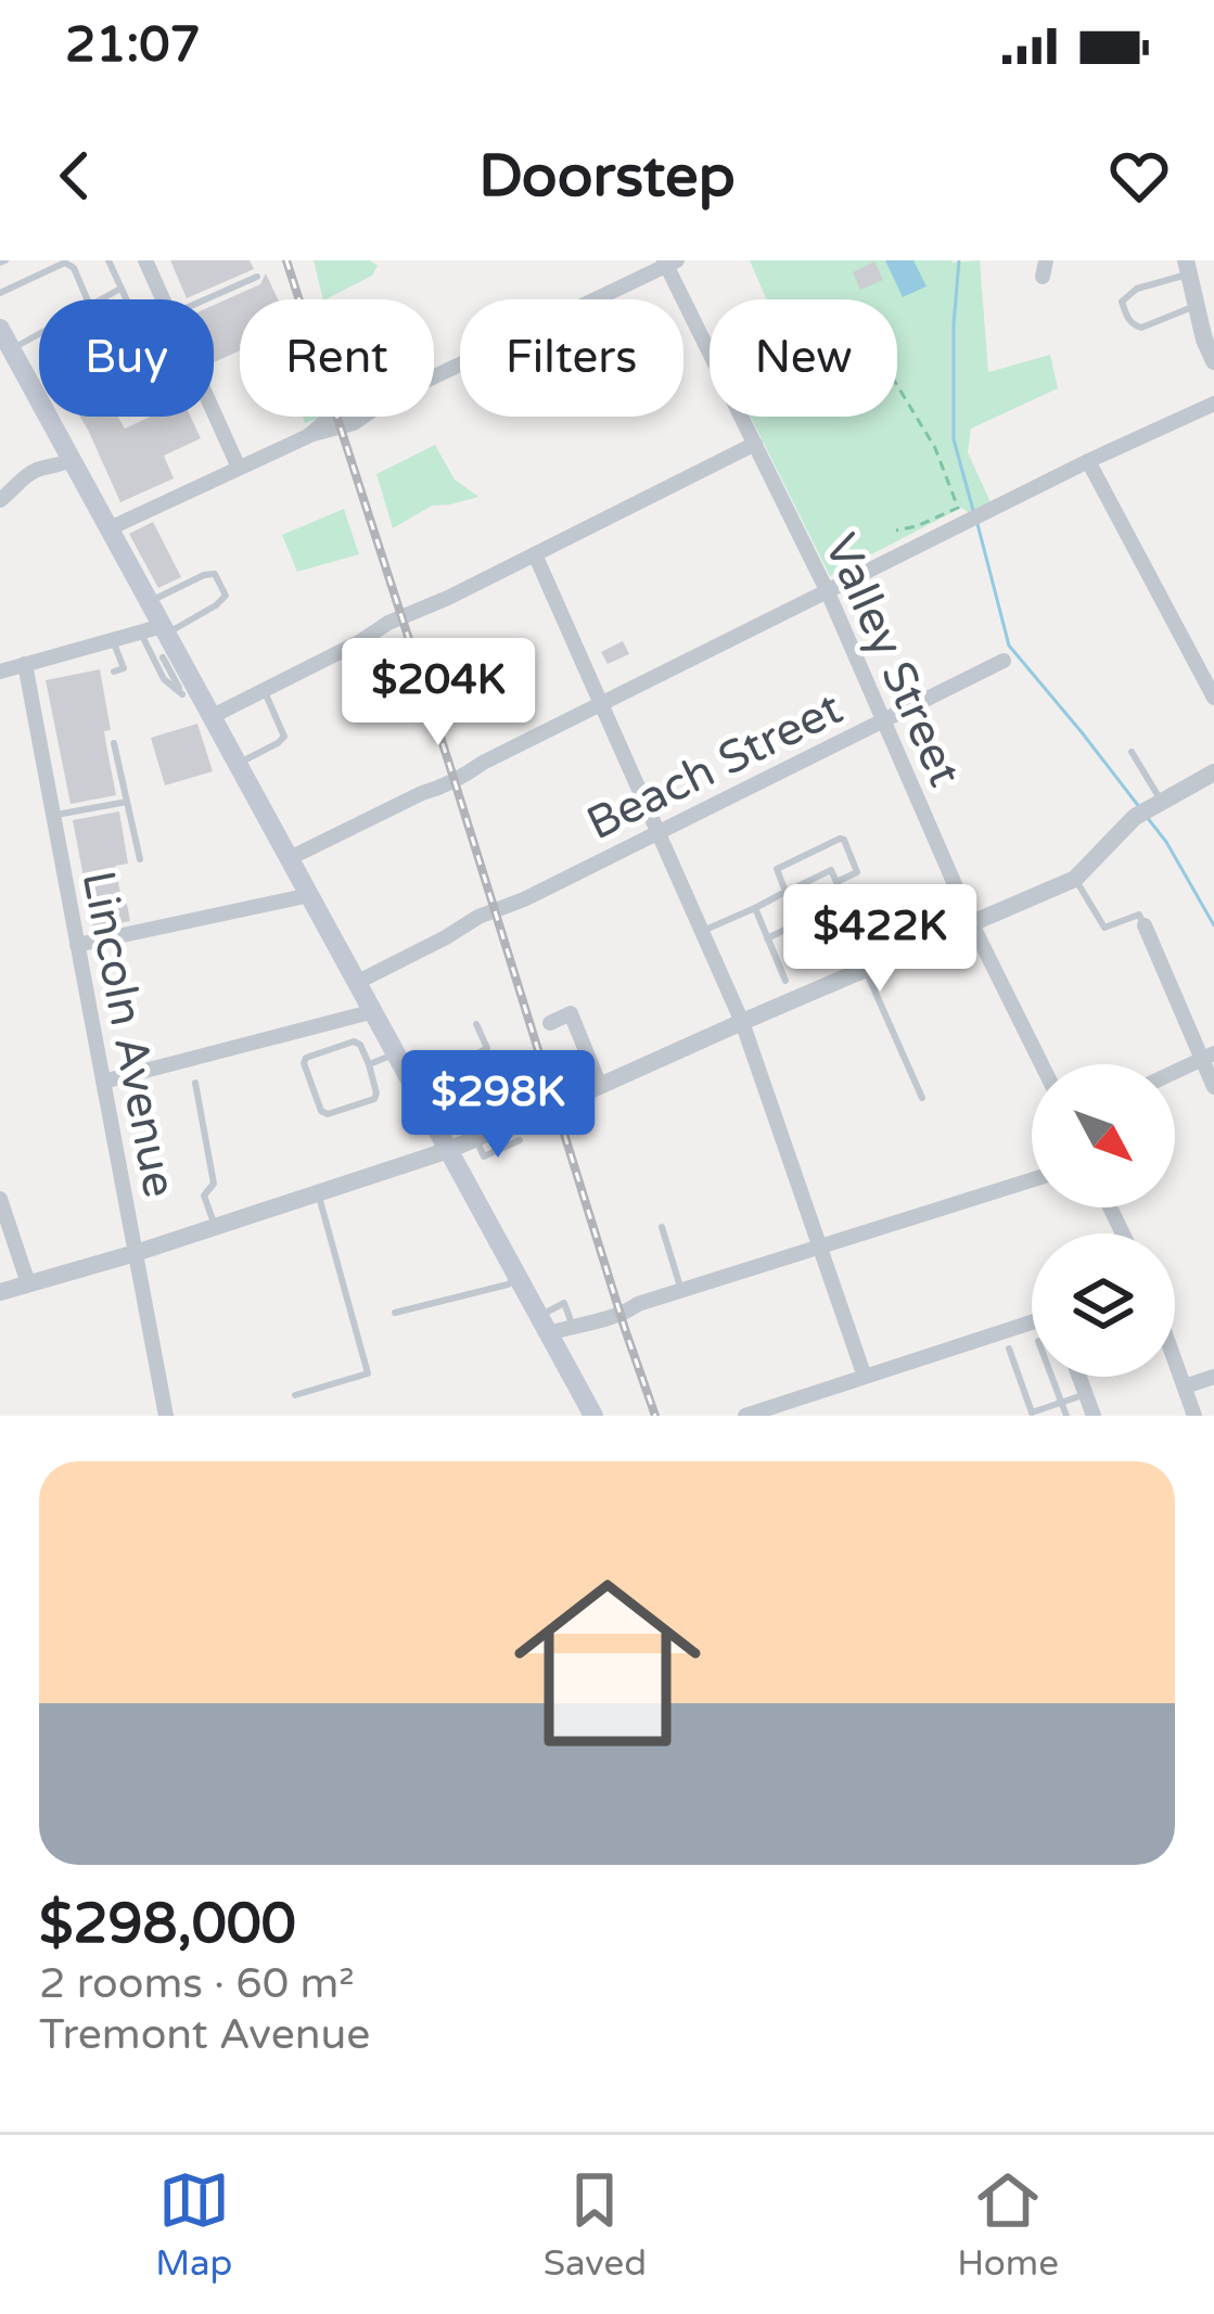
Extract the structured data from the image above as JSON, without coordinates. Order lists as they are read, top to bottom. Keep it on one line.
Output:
{"streets":{"street":["Valley Street","Beach Street","Lincoln Avenue"]},"crossings":[["Valley Street","Beach Street"]],"north":"bottom right","page":{"status":"21:07","header":"Doorstep","chip":["Buy","Rent","Filters","New"],"price":["$204K","$422K","$298K"],"list":[{"name":"$298,000","note":"2 rooms · 60 m² · Tremont Avenue"}],"tabs":["Map","Saved","Home"]}}
